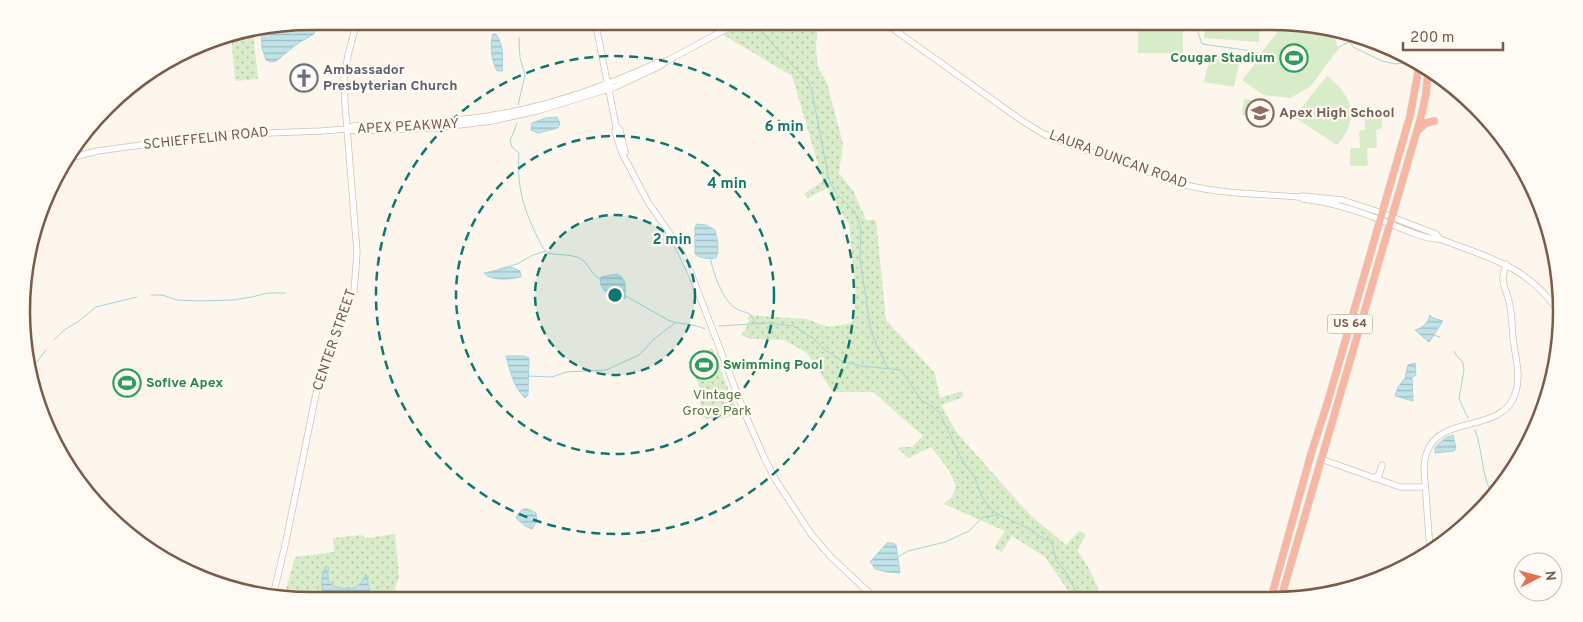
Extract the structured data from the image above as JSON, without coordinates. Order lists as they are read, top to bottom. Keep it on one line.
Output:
{"streets":{"highway":["US 64"],"street":["APEX PEAKWAY","SCHIEFFELIN ROAD","LAURA DUNCAN ROAD","CENTER STREET"]},"crossings":[["APEX PEAKWAY","SCHIEFFELIN ROAD"],["APEX PEAKWAY","CENTER STREET"],["SCHIEFFELIN ROAD","CENTER STREET"],["LAURA DUNCAN ROAD","US 64"]],"parks":["Vintage Grove Park"],"places":{"sports":["Cougar Stadium","Swimming Pool","Sofive Apex"],"church":["Ambassador Presbyterian Church"],"school or university":["Apex High School"]},"scale_bar":"200 m","north":"right","rings":["6 min","4 min","2 min"]}
